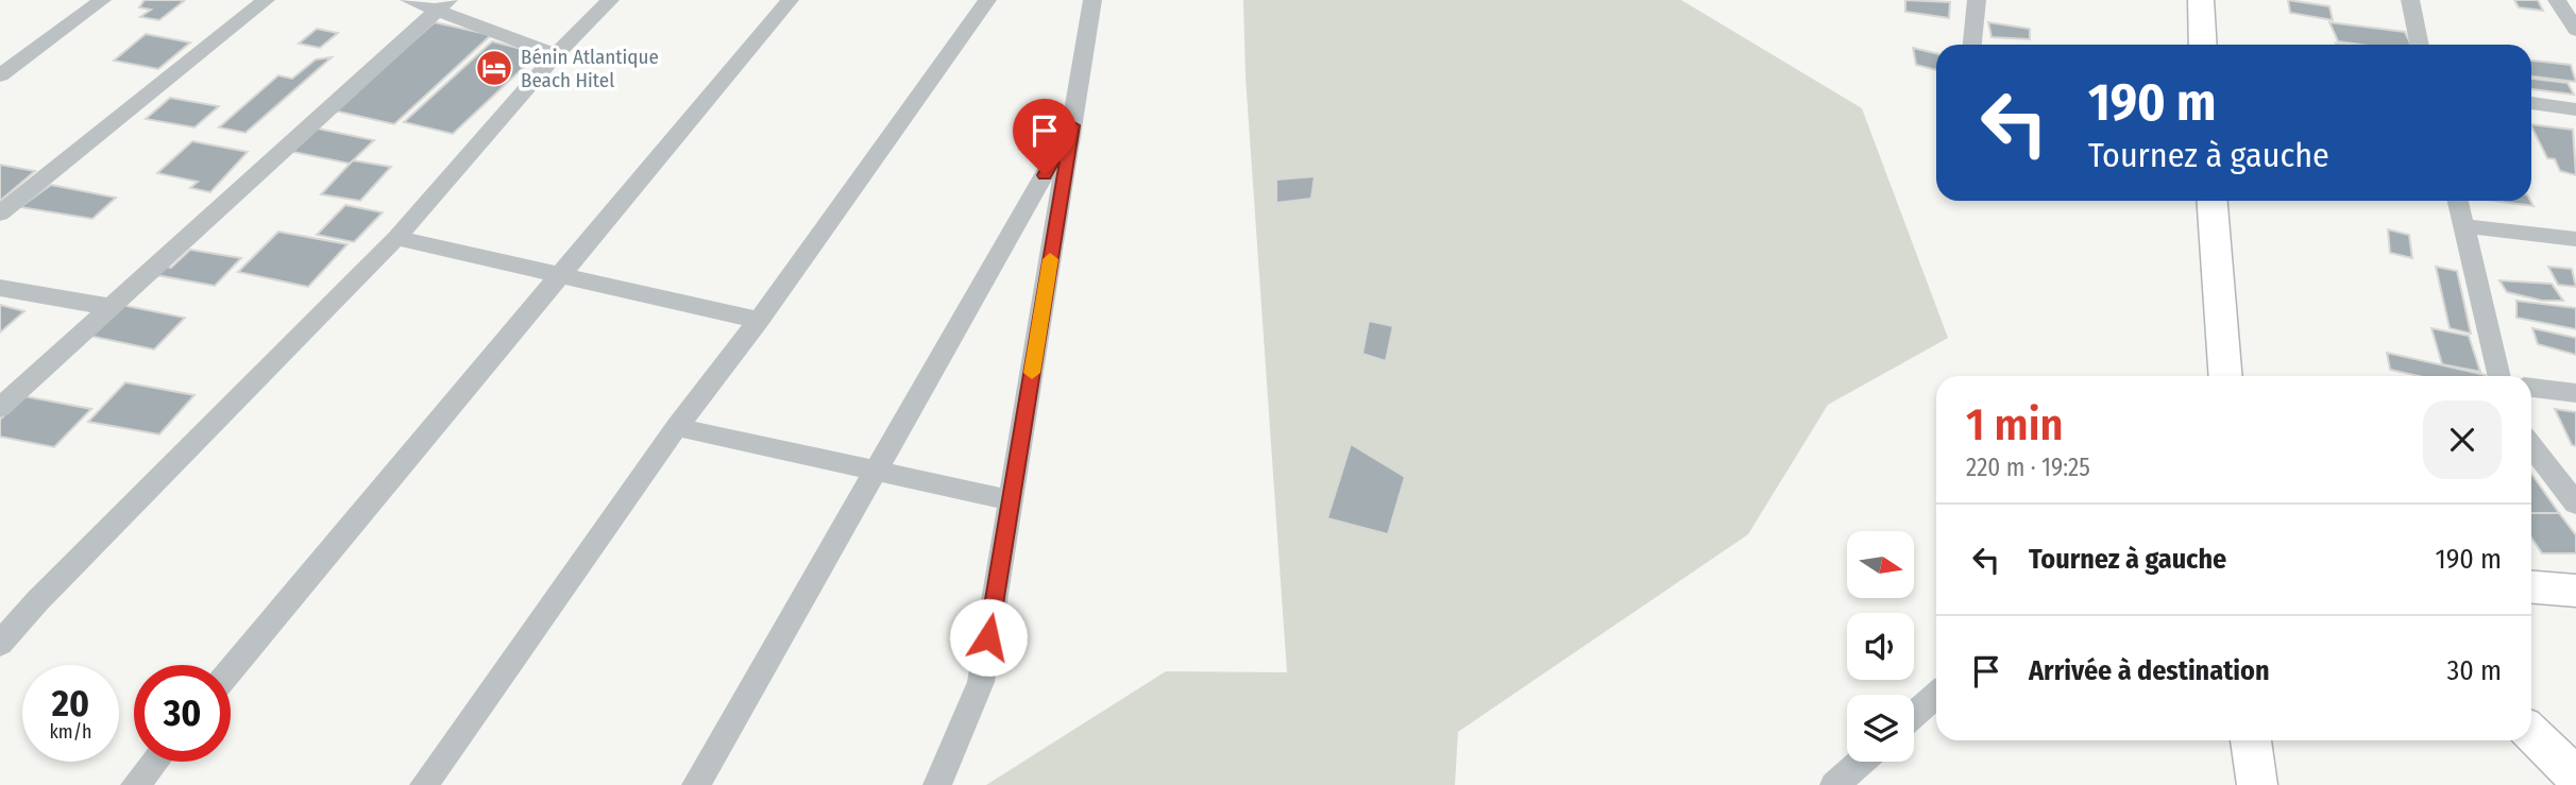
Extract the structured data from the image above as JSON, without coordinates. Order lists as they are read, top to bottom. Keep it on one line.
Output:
{"places":{"hotel":["Bénin Atlantique Beach Hitel"]},"north":"right","page":{"turn":["190 m","Tournez à gauche"],"heading":["1 min","220 m · 19:25"],"list":[{"name":"Tournez à gauche","value":"190 m"},{"name":"Arrivée à destination","value":"30 m"}],"speed":"20 km/h","limit":"30"}}
